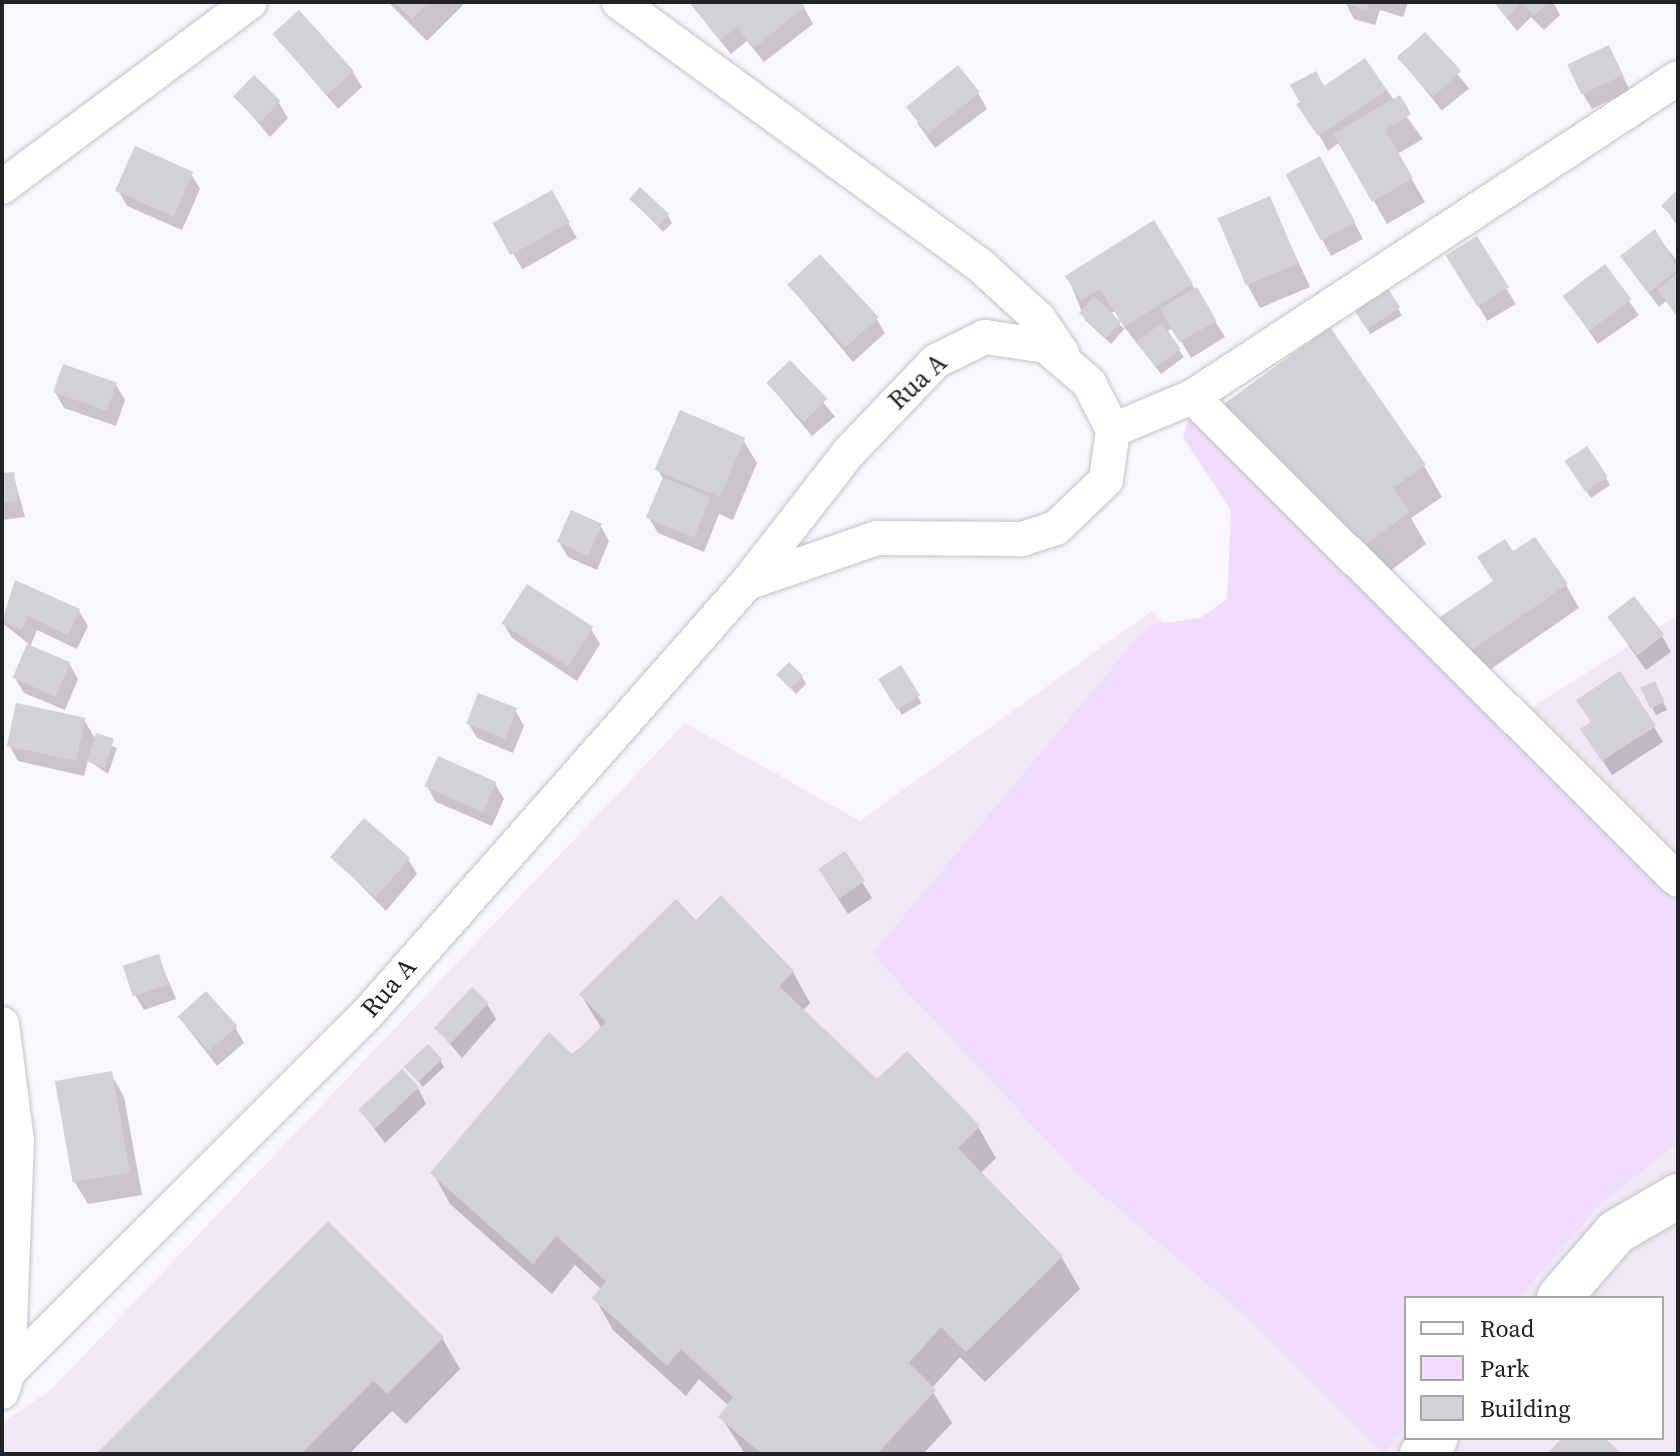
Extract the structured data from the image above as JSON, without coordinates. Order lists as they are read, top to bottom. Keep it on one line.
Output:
{"streets":{"street":["Rua A"]},"legend":["Road","Park","Building"]}
